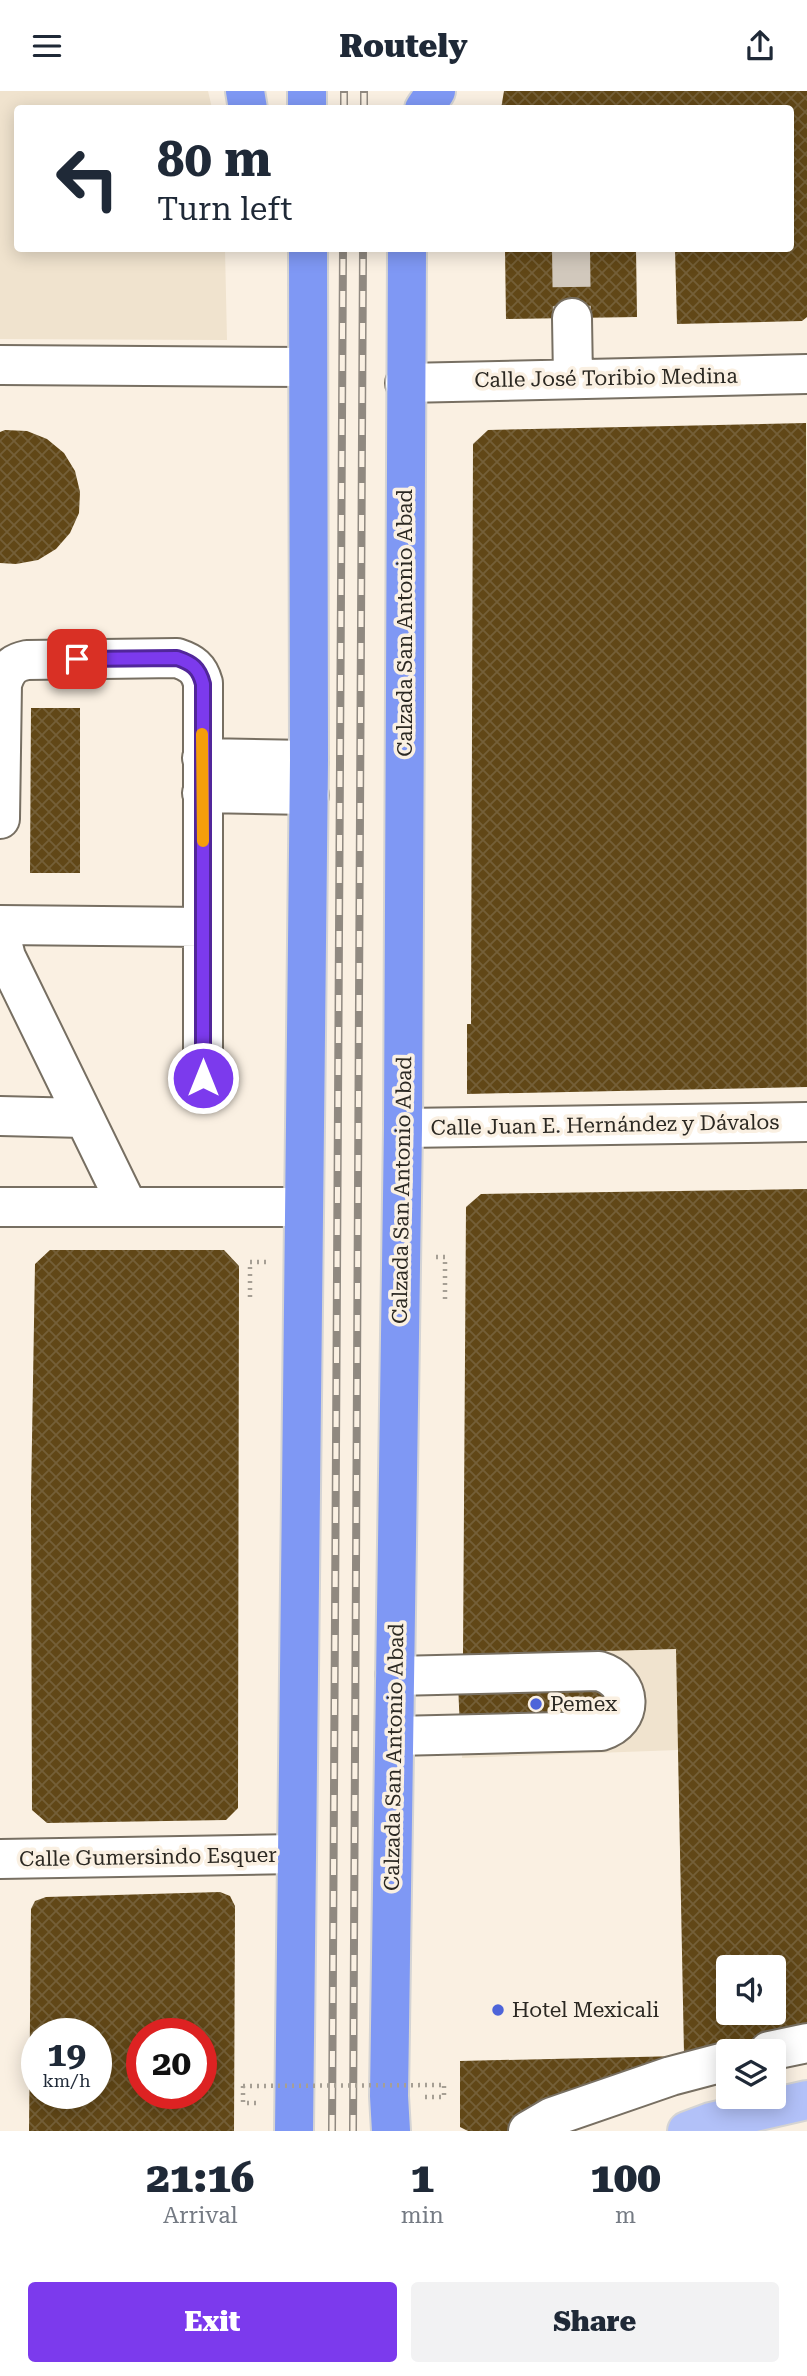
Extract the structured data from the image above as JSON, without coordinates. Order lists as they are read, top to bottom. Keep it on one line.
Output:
{"streets":{"highway":["Calzada San Antonio Abad"],"street":["Calle José Toribio Medina","Calle Juan E. Hernández y Dávalos","Calle Gumersindo Esquer"]},"crossings":[["Calle José Toribio Medina","Calzada San Antonio Abad"],["Calzada San Antonio Abad","Calle Juan E. Hernández y Dávalos"]],"places":["Pemex","Hotel Mexicali"],"page":{"header":"Routely","turn":["80 m","Turn left"],"speed":"19 km/h","limit":"20","eta":["21:16","Arrival","1","min","100","m"],"buttons":["Exit","Share"]}}
